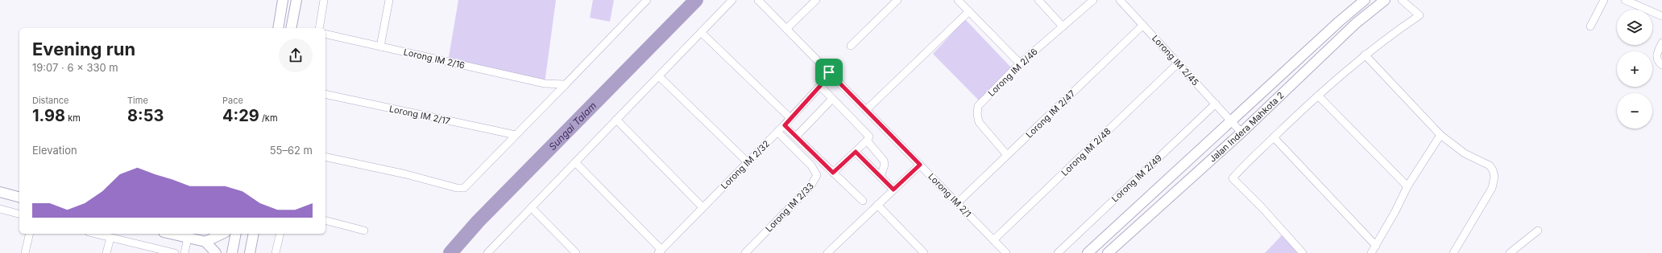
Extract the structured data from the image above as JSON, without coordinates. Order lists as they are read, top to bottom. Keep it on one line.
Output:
{"streets":{"street":["Lorong IM 2/16","Lorong IM 2/45","Lorong IM 2/46","Lorong IM 2/47","Lorong IM 2/17","Jalan Indera Mahkota 2","Lorong IM 2/48","Lorong IM 2/32","Lorong IM 2/49","Lorong IM 2/1","Lorong IM 2/33"]},"crossings":[["Lorong IM 2/45","Lorong IM 2/47"],["Lorong IM 2/45","Jalan Indera Mahkota 2"],["Lorong IM 2/45","Lorong IM 2/48"],["Lorong IM 2/45","Lorong IM 2/49"],["Lorong IM 2/46","Lorong IM 2/47"],["Lorong IM 2/47","Lorong IM 2/1"],["Lorong IM 2/48","Lorong IM 2/1"],["Lorong IM 2/32","Lorong IM 2/1"],["Lorong IM 2/32","Lorong IM 2/33"]],"water":["Sungai Talam"],"page":{"map_buttons":["+","−"],"heading":["Evening run","19:07 · 6 × 330 m"],"stats":[["Distance","1.98 km"],["Time","8:53"],["Pace","4:29 /km"]],"chart":["Elevation","55–62 m"]}}
